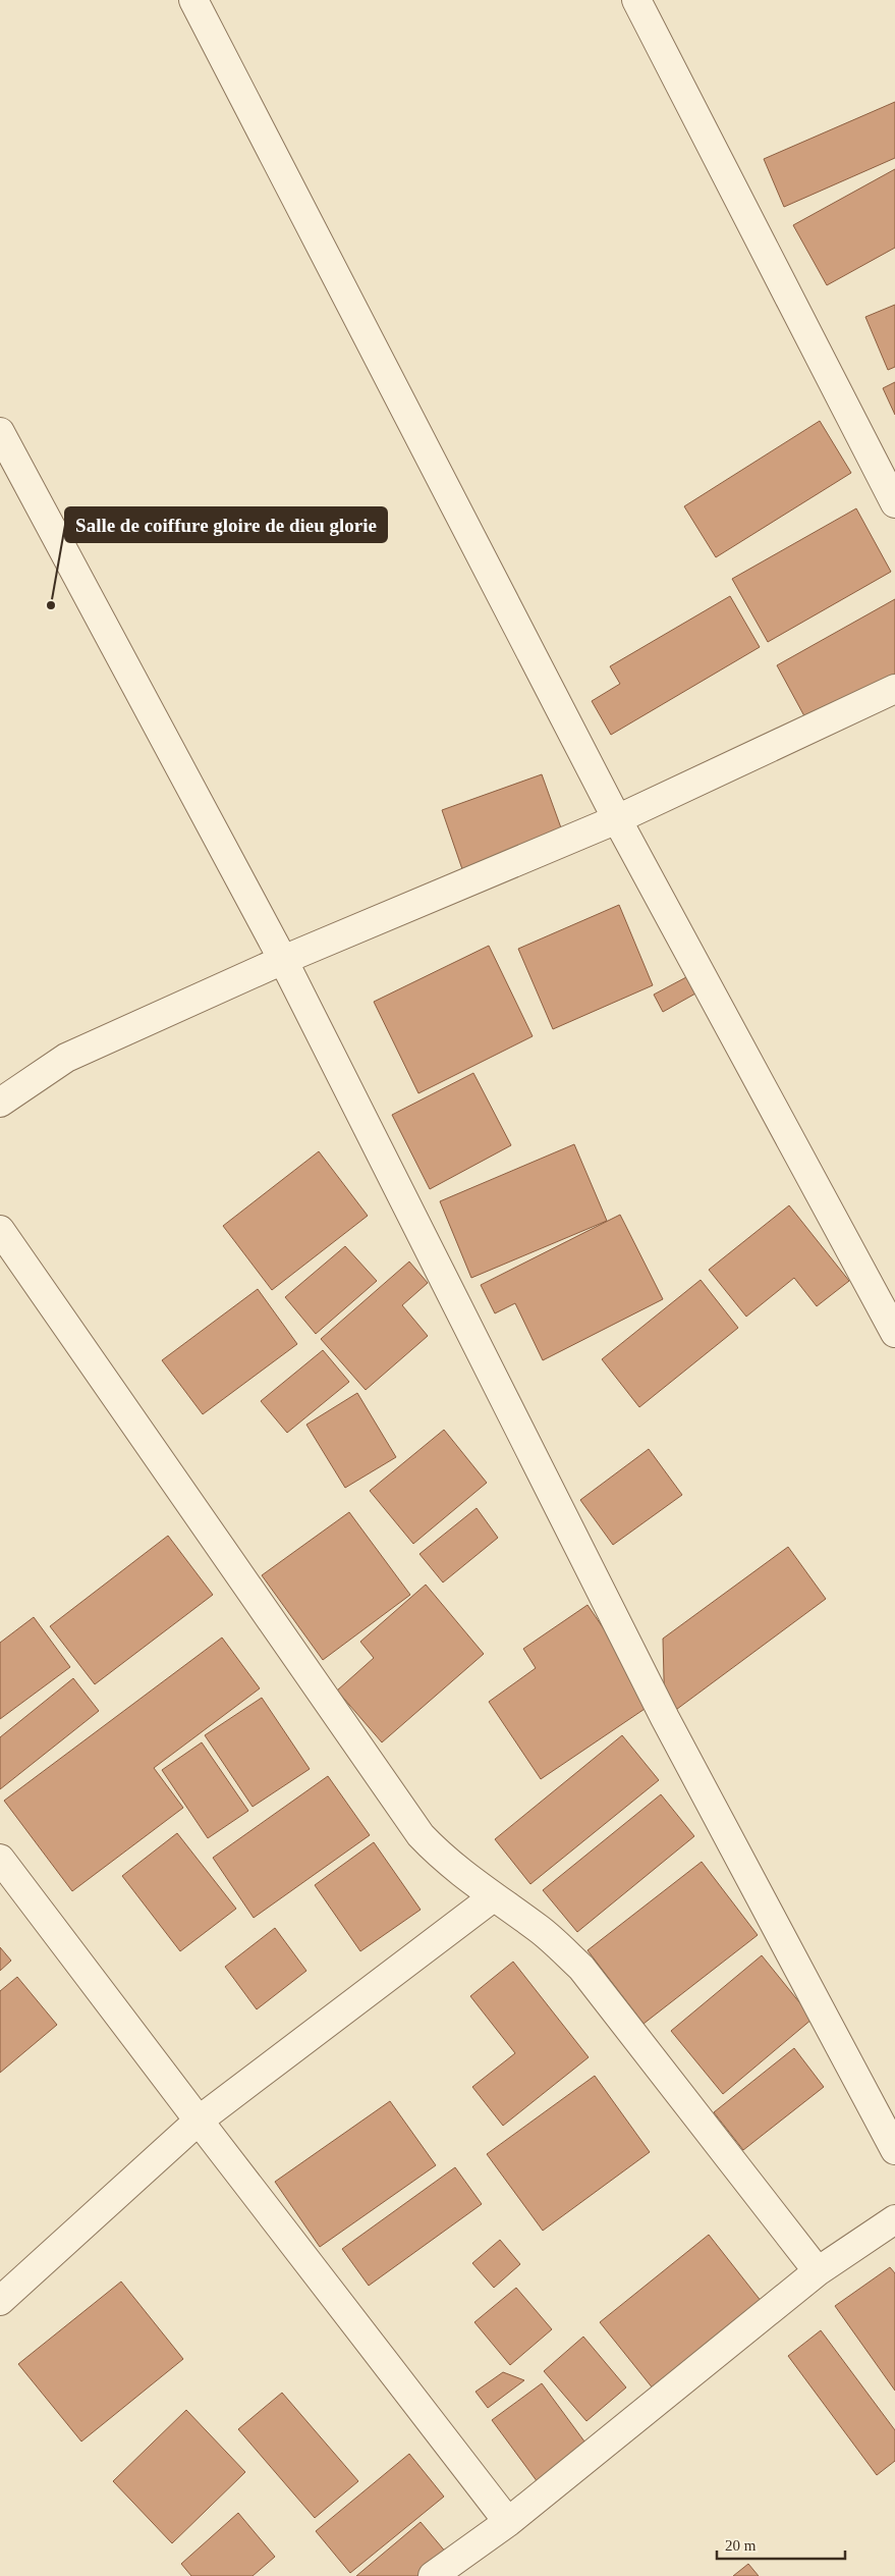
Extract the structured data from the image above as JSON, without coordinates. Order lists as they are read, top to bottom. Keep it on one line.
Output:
{"places":["Salle de coiffure gloire de dieu glorie"],"scale_bar":"20 m"}
